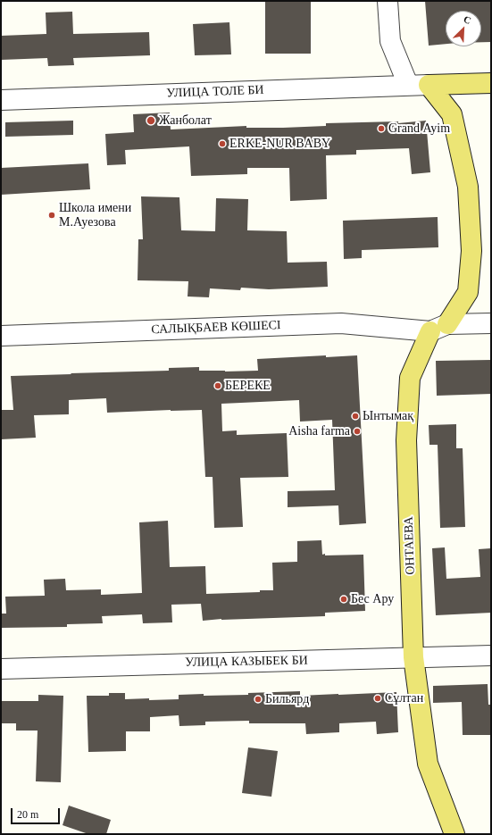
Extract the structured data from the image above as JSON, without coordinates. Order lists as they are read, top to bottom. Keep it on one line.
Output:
{"streets":{"main road":["ОНТАЕВА"],"street":["УЛИЦА ТОЛЕ БИ","САЛЫҚБАЕВ КӨШЕСІ","УЛИЦА КАЗЫБЕК БИ"]},"crossings":[["УЛИЦА ТОЛЕ БИ","ОНТАЕВА"],["САЛЫҚБАЕВ КӨШЕСІ","ОНТАЕВА"],["ОНТАЕВА","УЛИЦА КАЗЫБЕК БИ"]],"places":["Жанболат","Grand Ayim","ERKE-NUR BABY","Школа имени М.Ауезова","БЕРЕКЕ","Ынтымақ","Aisha farma","Бес Ару","Сұлтан","Бильярд"],"scale_bar":"20 m","north":"top right"}
